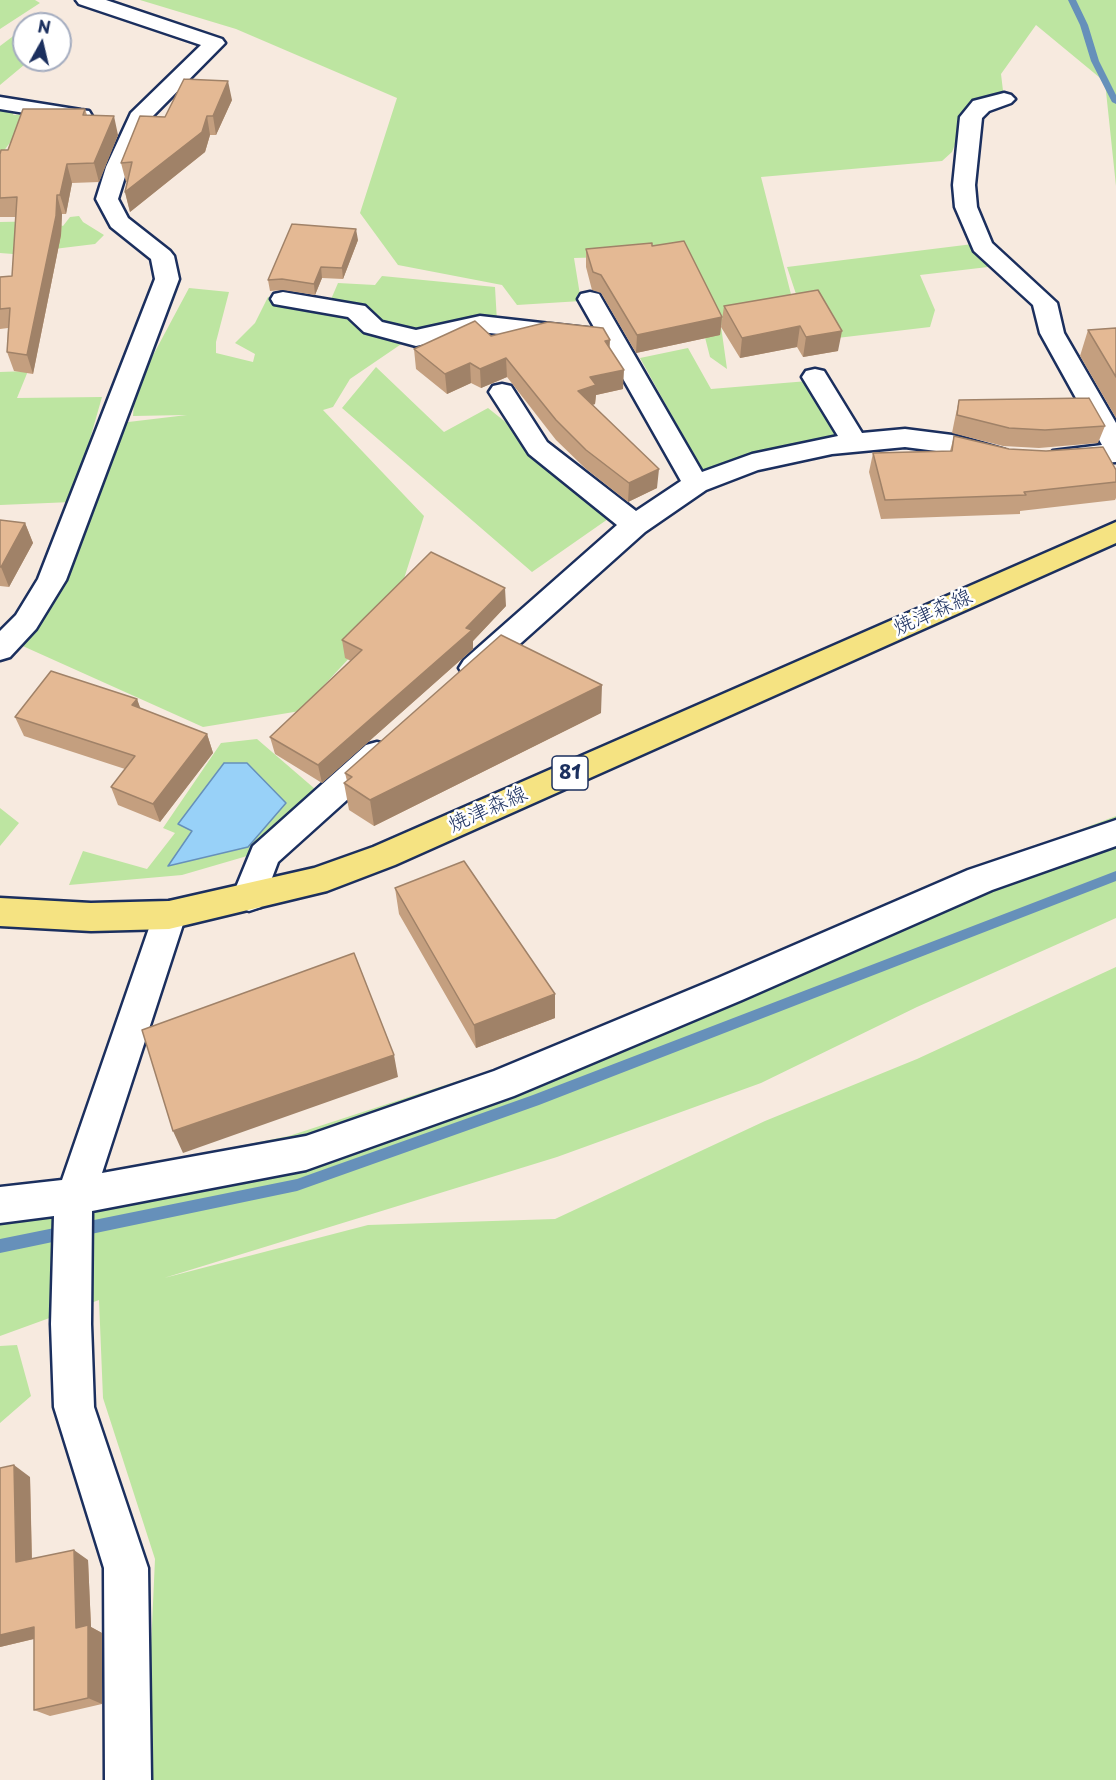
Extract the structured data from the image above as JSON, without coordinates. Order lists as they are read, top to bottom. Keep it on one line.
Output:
{"streets":{"main road":["焼津森線","81"]},"north":"top"}
